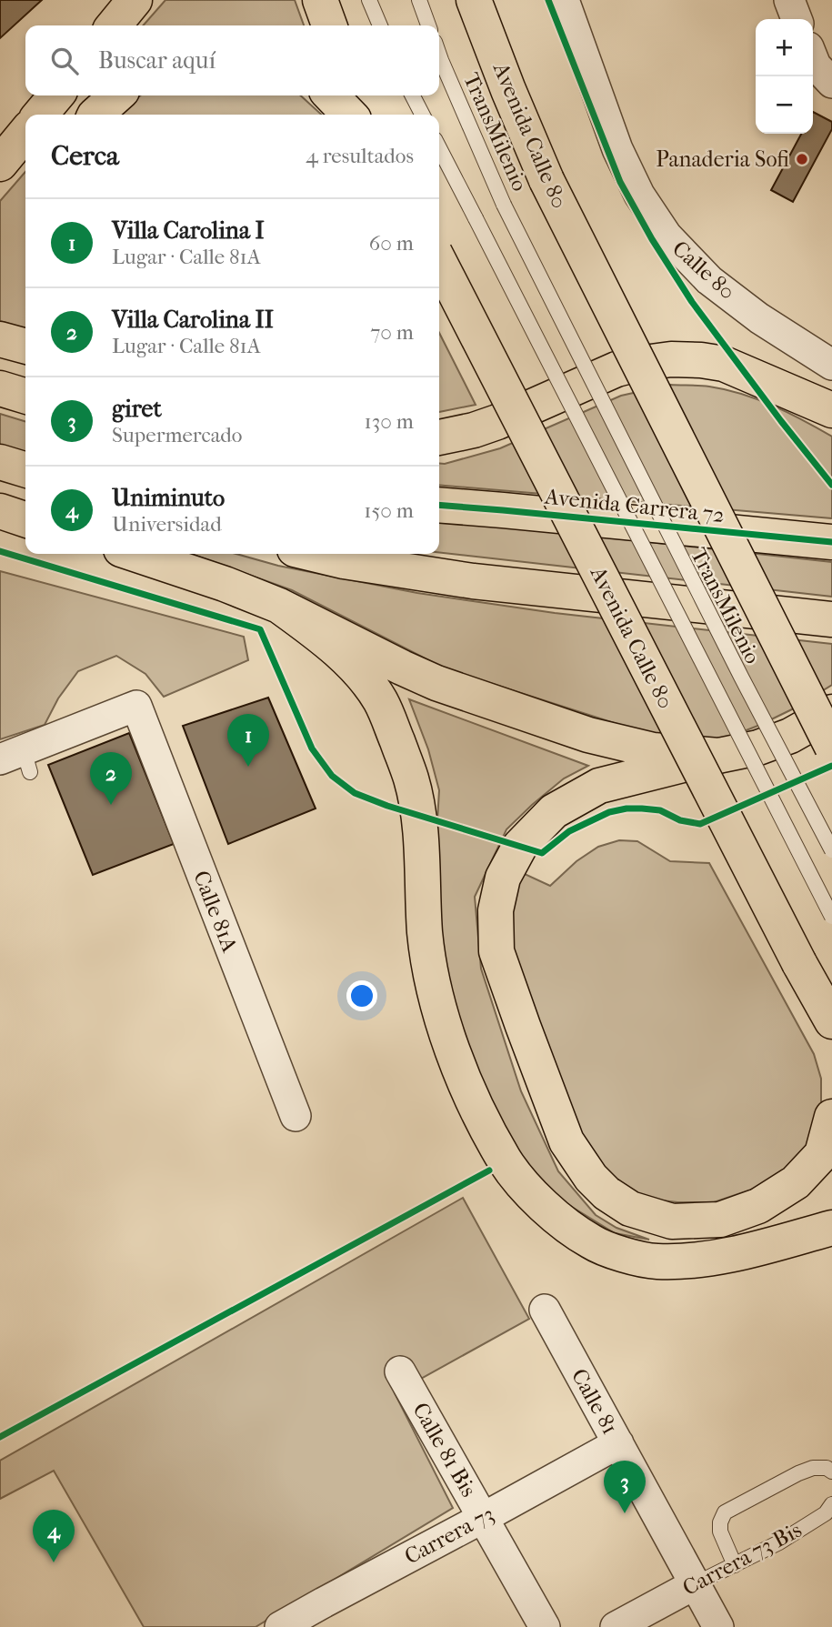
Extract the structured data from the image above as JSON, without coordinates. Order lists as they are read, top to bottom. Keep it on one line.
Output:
{"streets":{"highway":["Avenida Calle 80","Avenida Carrera 72"],"street":["Calle 80","Calle 81A","Calle 81","Calle 81 Bis","Carrera 73","Carrera 73 Bis"],"lane":["TransMilenio"]},"crossings":[["Calle 81","Carrera 73"],["Calle 81","Carrera 73 Bis"],["Calle 81 Bis","Carrera 73"]],"places":["Panaderia Sofi"],"page":{"map_buttons":["+","−"],"search":"Buscar aquí","heading":["Cerca","4 resultados"],"list":[{"mark":"1","name":"Villa Carolina I","note":"Lugar · Calle 81A","value":"60 m"},{"mark":"2","name":"Villa Carolina II","note":"Lugar · Calle 81A","value":"70 m"},{"mark":"3","name":"giret","note":"Supermercado","value":"130 m"},{"mark":"4","name":"Uniminuto","note":"Universidad","value":"150 m"}],"pins":["1","2","3","4"]}}
